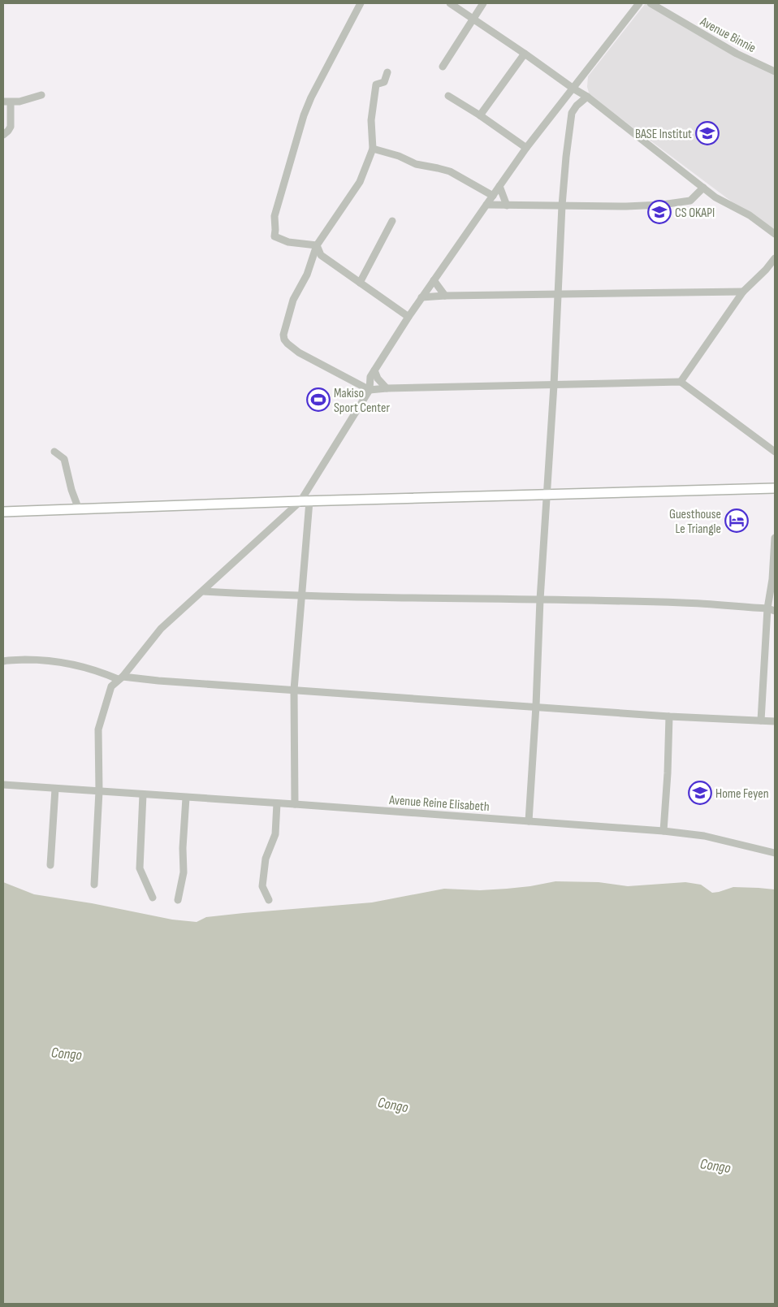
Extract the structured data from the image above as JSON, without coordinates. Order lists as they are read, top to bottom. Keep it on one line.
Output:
{"streets":{"street":["Avenue Binnie","Avenue Reine Elisabeth"]},"water":["Congo"],"places":{"school or university":["BASE Institut","CS OKAPI","Home Feyen"],"sports":["Makiso Sport Center"],"hotel":["Guesthouse Le Triangle"]}}
